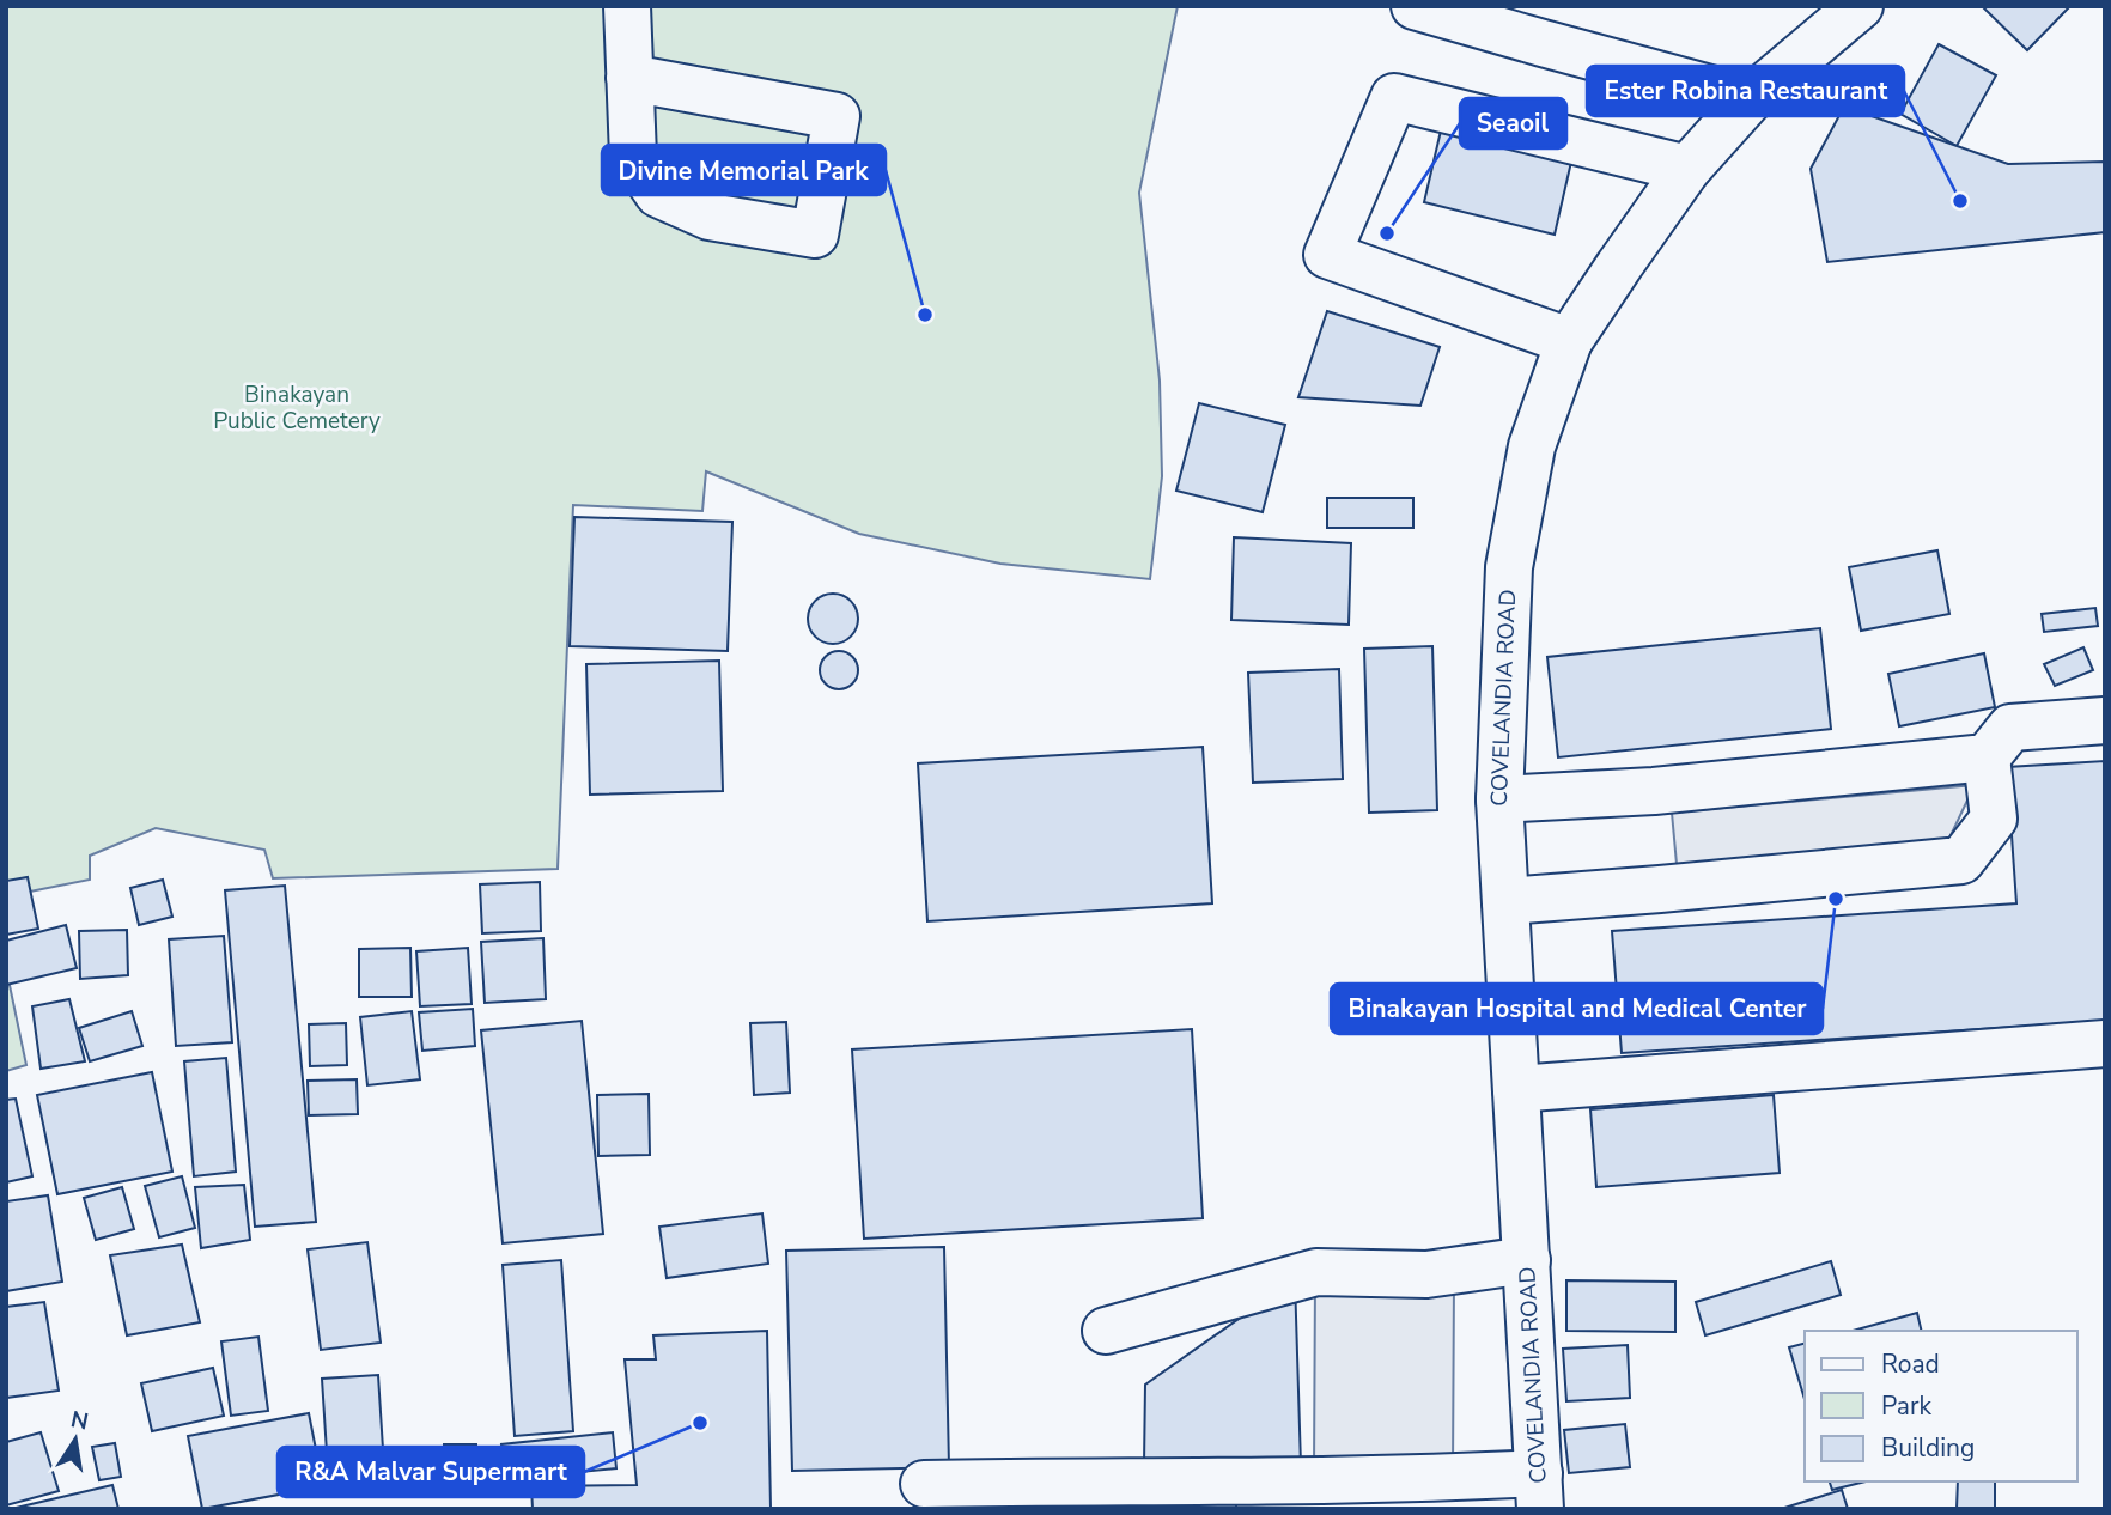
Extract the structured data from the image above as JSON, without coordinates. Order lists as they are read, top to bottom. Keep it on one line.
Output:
{"streets":{"main road":["COVELANDIA ROAD"]},"parks":["Binakayan Public Cemetery"],"places":["Ester Robina Restaurant","Seaoil","Divine Memorial Park","Binakayan Hospital and Medical Center","R&A Malvar Supermart"],"legend":["Road","Park","Building"],"north":"top"}
